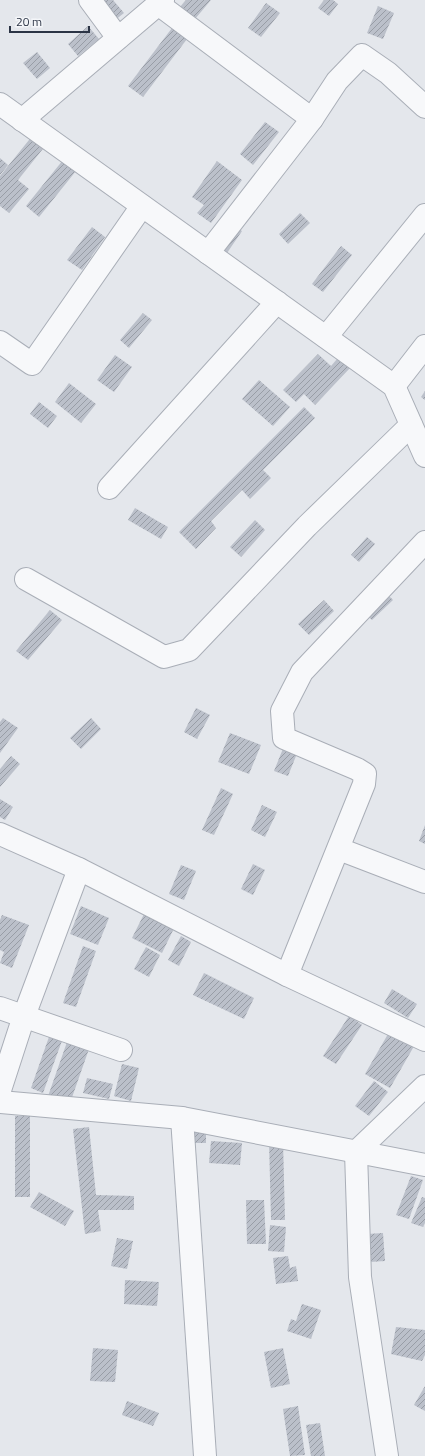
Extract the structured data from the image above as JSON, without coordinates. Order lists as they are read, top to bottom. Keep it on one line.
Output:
{"scale_bar":"20 m"}
